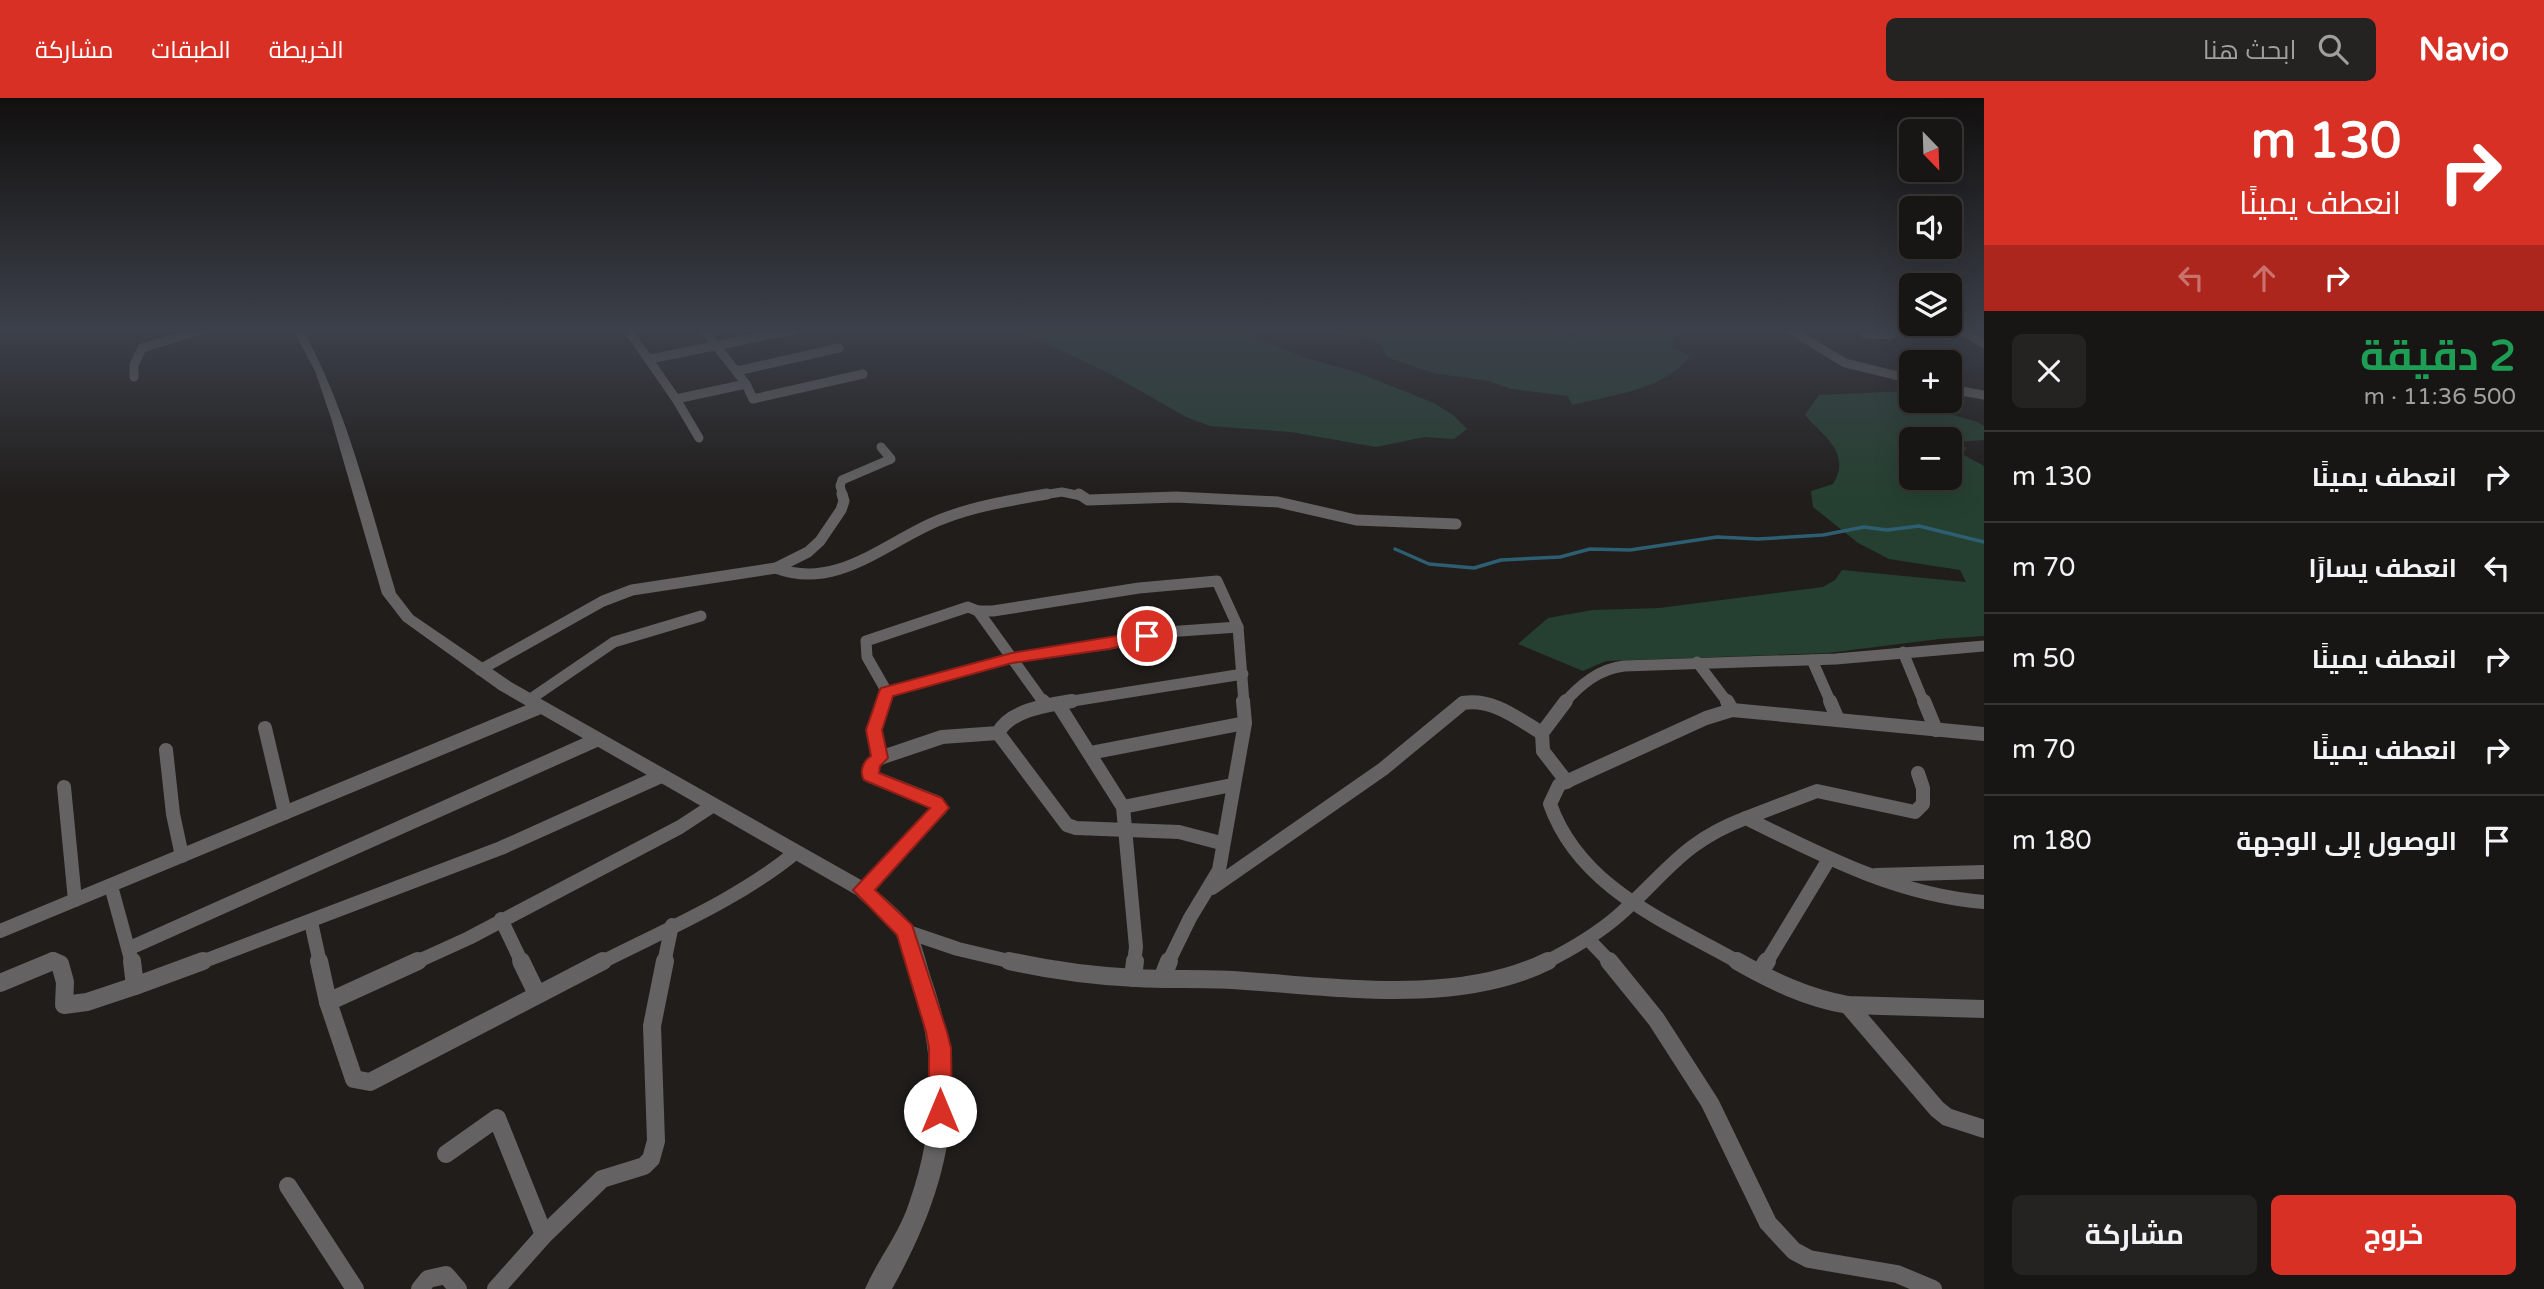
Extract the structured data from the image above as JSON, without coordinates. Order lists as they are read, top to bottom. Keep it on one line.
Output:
{"north":"bottom right","page":{"header":"Navio","search":"ابحث هنا","nav":["الخريطة","الطبقات","مشاركة"],"turn":["130 m","انعطف يمينًا"],"map_buttons":["+","−"],"heading":["2 دقيقة","500 m · 11:36"],"list":[{"name":"انعطف يمينًا","value":"130 m"},{"name":"انعطف يسارًا","value":"70 m"},{"name":"انعطف يمينًا","value":"50 m"},{"name":"انعطف يمينًا","value":"70 m"},{"name":"الوصول إلى الوجهة","value":"180 m"}],"buttons":["خروج","مشاركة"]}}
